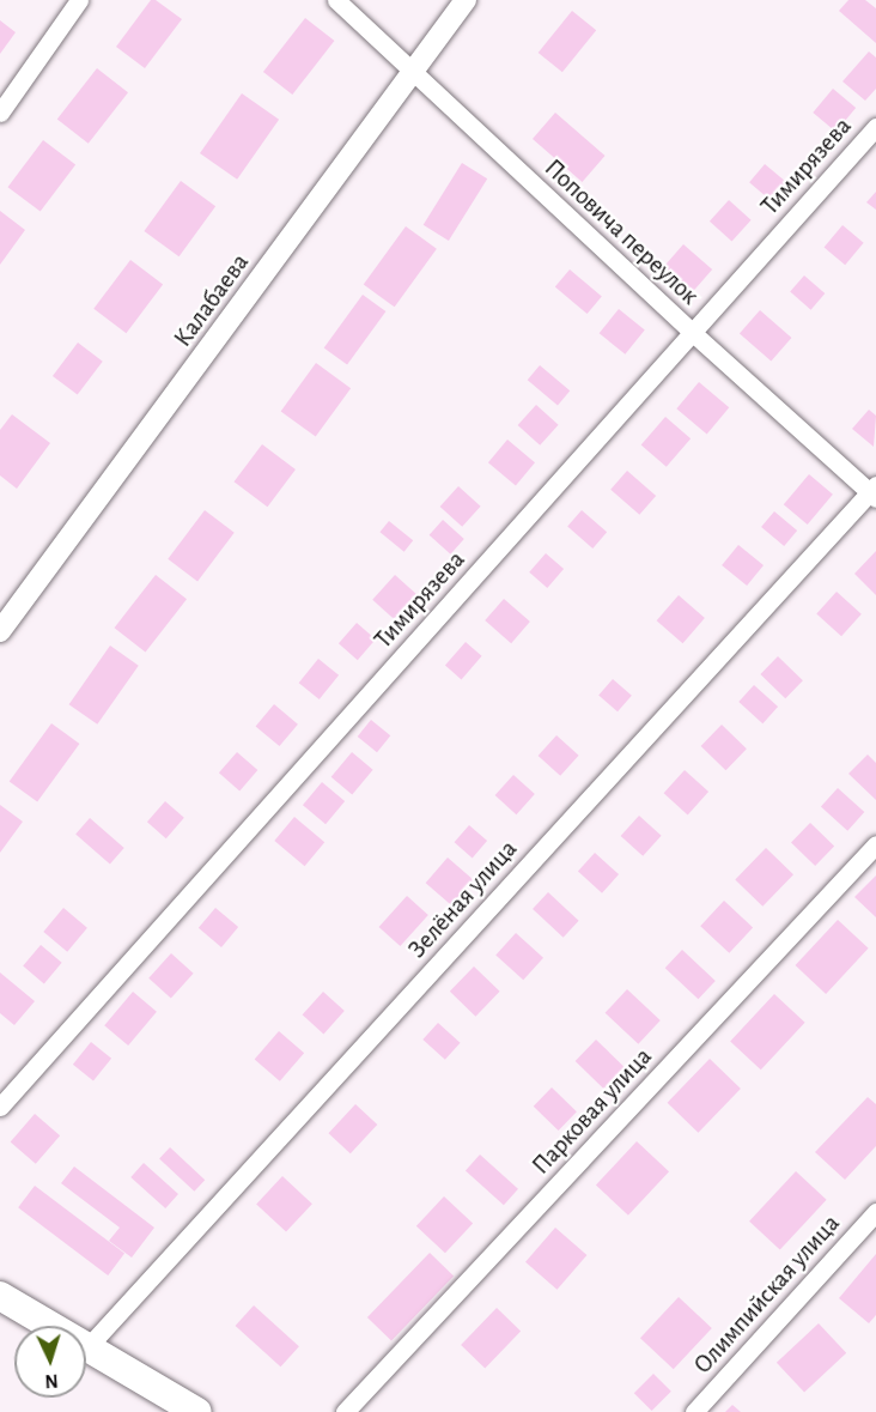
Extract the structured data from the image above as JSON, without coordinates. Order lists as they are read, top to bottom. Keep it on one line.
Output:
{"streets":{"street":["Тимирязева","Поповича переулок","Калабаева","Зелёная улица","Парковая улица","Олимпийская улица"]},"crossings":[["Тимирязева","Поповича переулок"],["Поповича переулок","Калабаева"],["Поповича переулок","Зелёная улица"]],"north":"bottom"}
